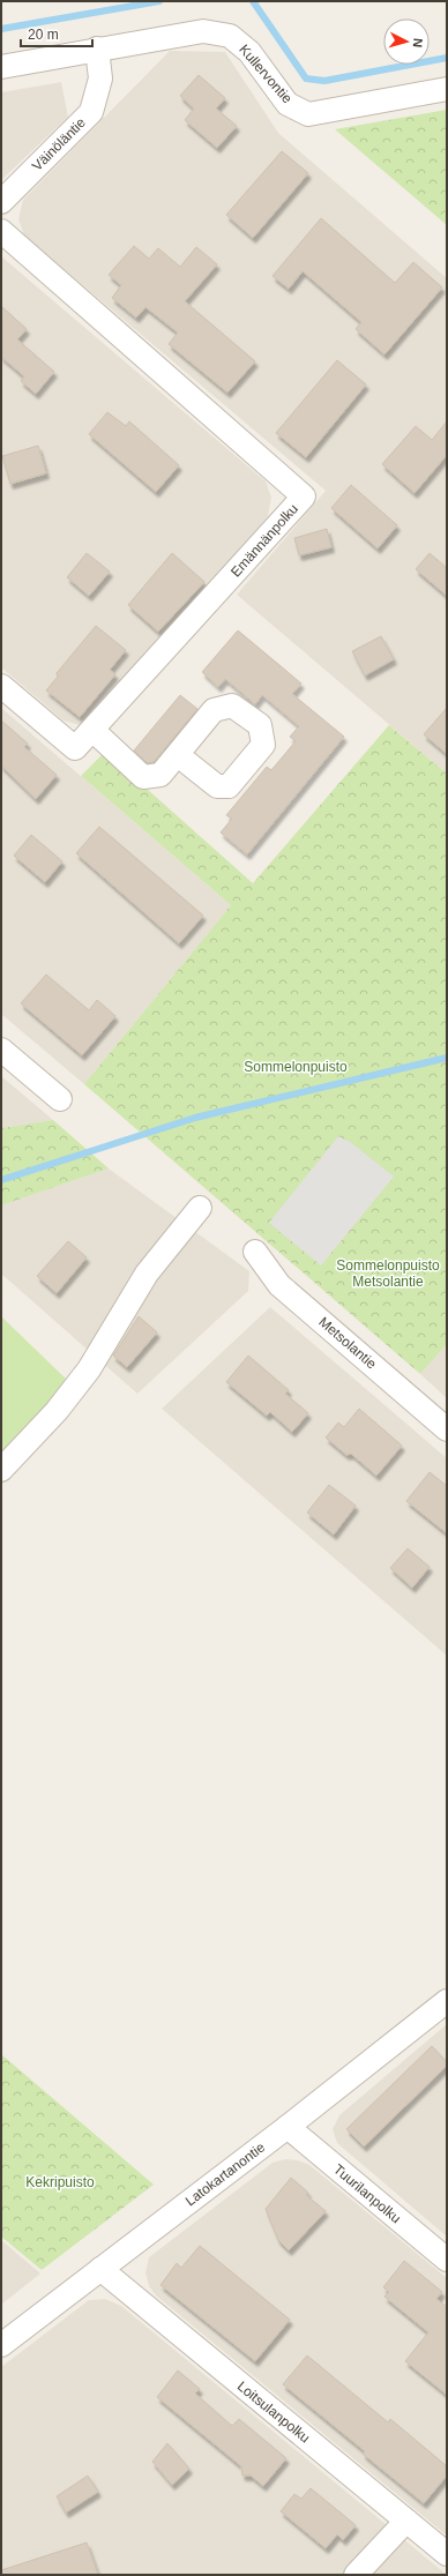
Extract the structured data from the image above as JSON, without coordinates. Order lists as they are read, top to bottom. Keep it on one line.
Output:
{"streets":{"street":["Kullervontie","Väinöläntie","Emännänpolku","Metsolantie","Latokartanontie","Tuurilanpolku","Loitsulanpolku"]},"crossings":[["Kullervontie","Väinöläntie"],["Latokartanontie","Tuurilanpolku"],["Latokartanontie","Loitsulanpolku"]],"parks":["Sommelonpuisto","Sommelonpuisto Metsolantie","Kekripuisto"],"scale_bar":"20 m","north":"right"}
